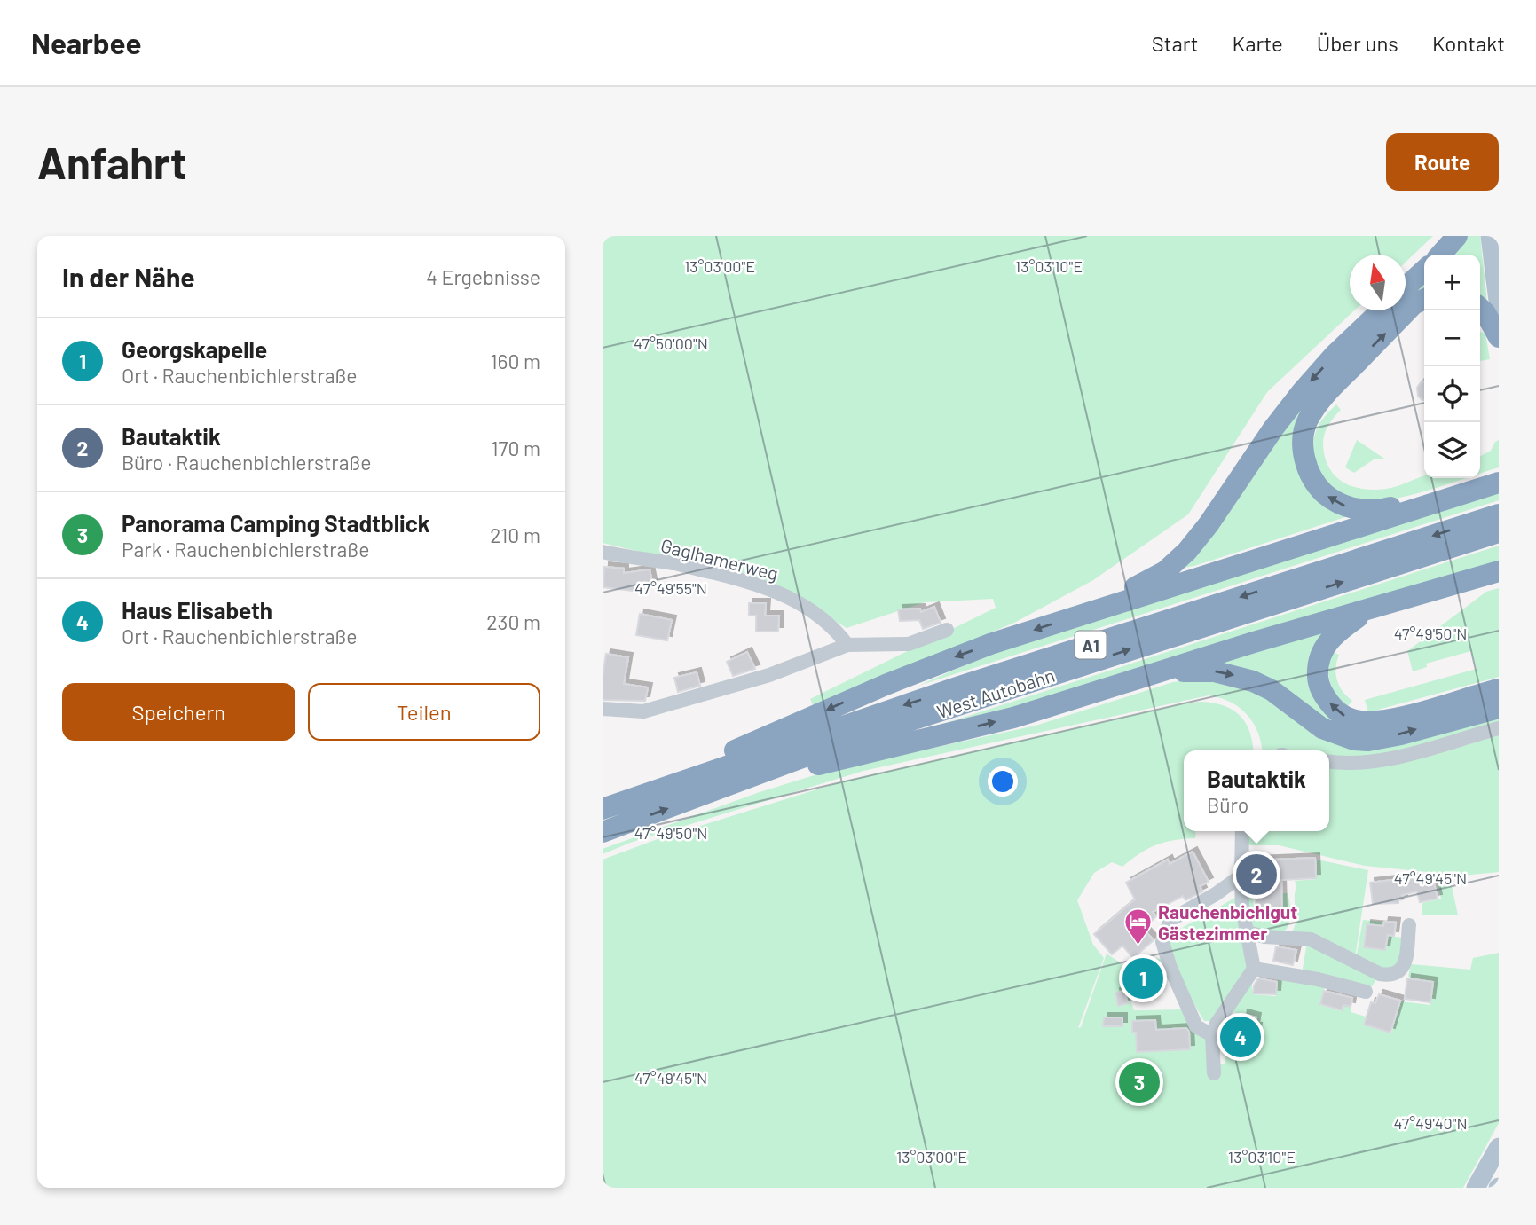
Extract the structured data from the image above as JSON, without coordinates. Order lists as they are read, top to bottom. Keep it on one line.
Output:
{"streets":{"highway":["A1","West Autobahn"],"street":["Gaglhamerweg"]},"places":{"hotel":["Rauchenbichlgut Gästezimmer"]},"north":"top","page":{"header":"Nearbee","nav":["Start","Karte","Über uns","Kontakt"],"buttons":["Route",["Speichern","Teilen"]],"title":"Anfahrt","heading":["In der Nähe","4 Ergebnisse"],"map_buttons":["+","−"],"list":[{"mark":"1","name":"Georgskapelle","note":"Ort · Rauchenbichlerstraße","value":"160 m"},{"mark":"2","name":"Bautaktik","note":"Büro · Rauchenbichlerstraße","value":"170 m"},{"mark":"3","name":"Panorama Camping Stadtblick","note":"Park · Rauchenbichlerstraße","value":"210 m"},{"mark":"4","name":"Haus Elisabeth","note":"Ort · Rauchenbichlerstraße","value":"230 m"}],"popup":["Bautaktik","Büro"],"pins":["2","1","4","3"]},"coordinates":["13°03'00\"E","13°03'10\"E","47°50'00\"N","47°49'55\"N","47°49'50\"N","47°49'45\"N","47°49'40\"N"]}
